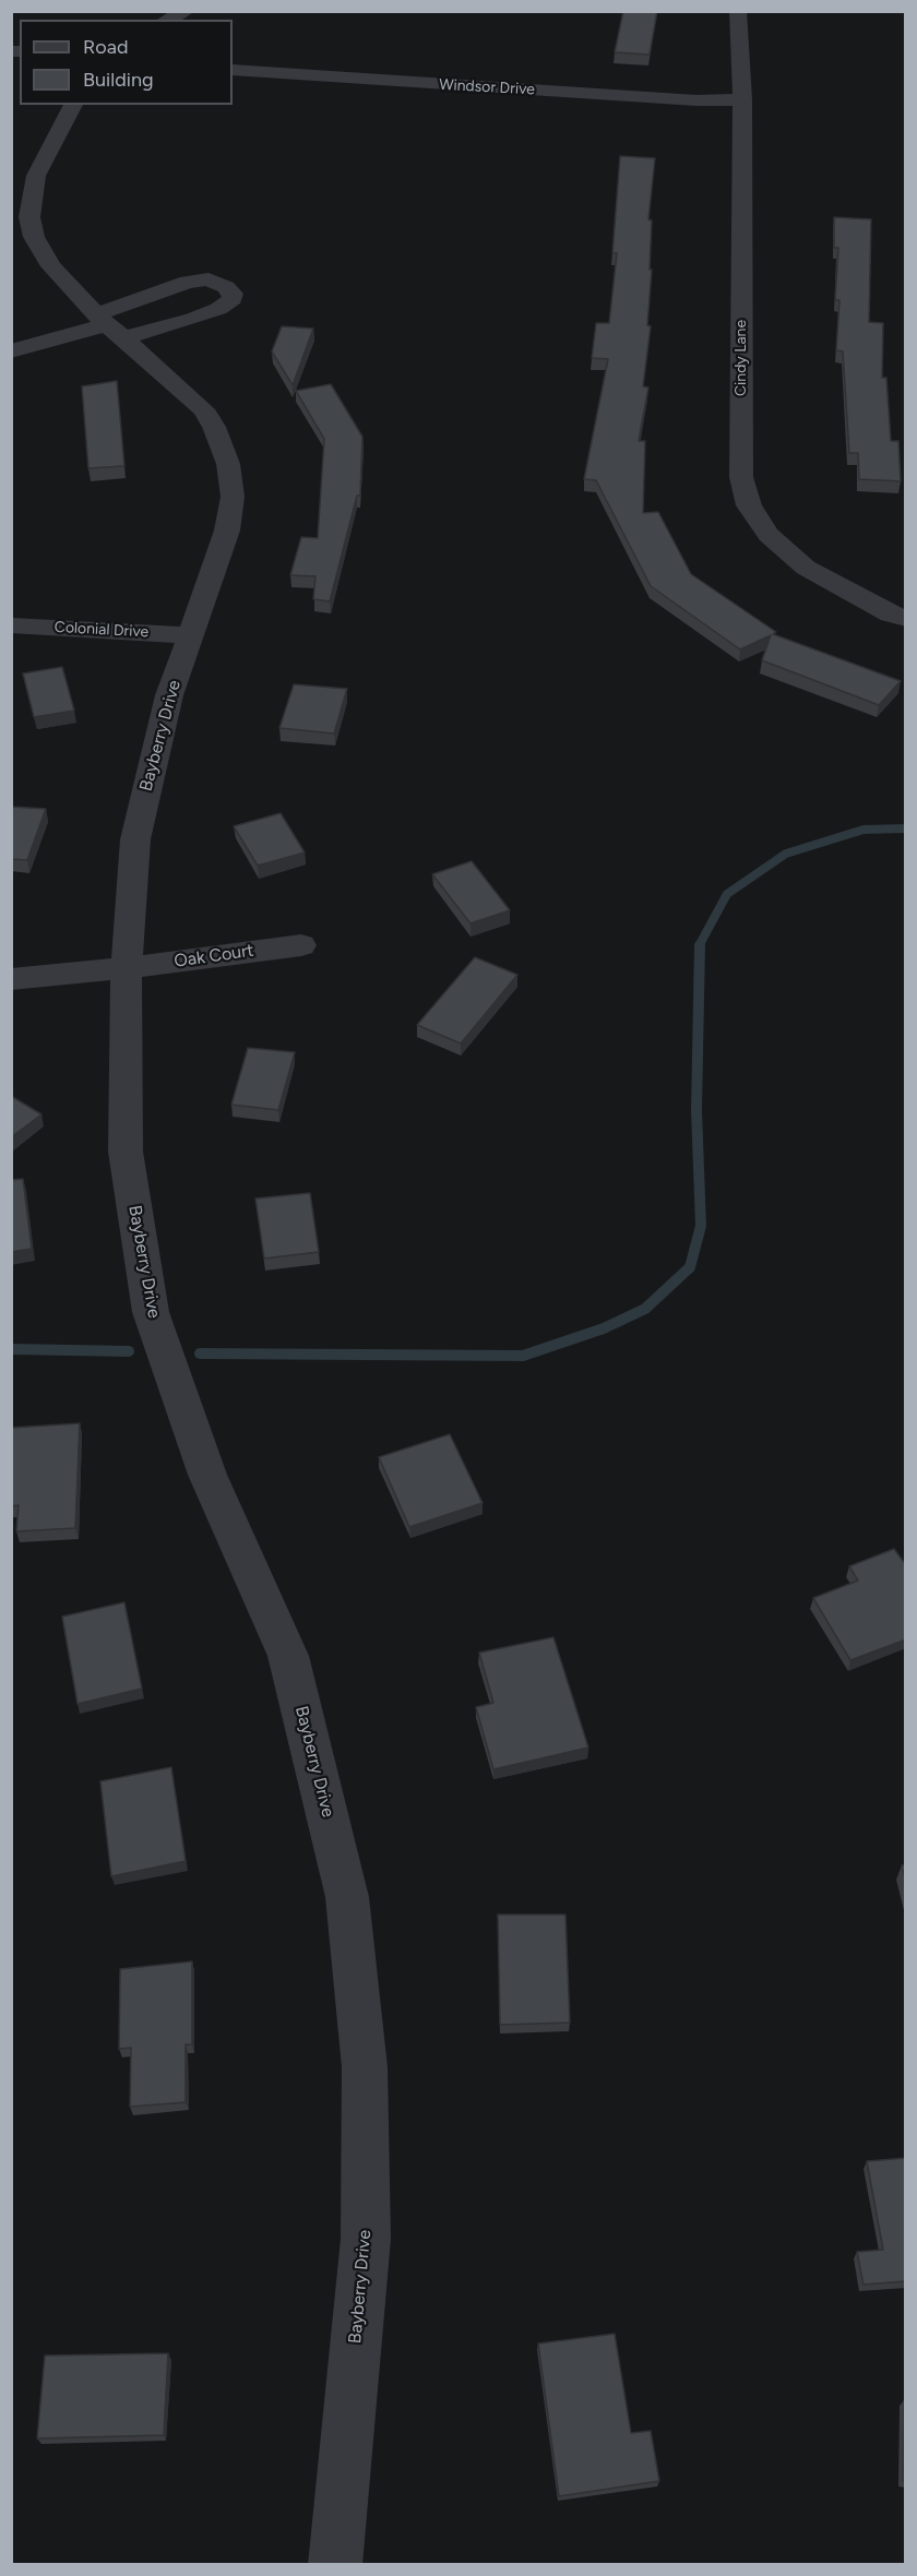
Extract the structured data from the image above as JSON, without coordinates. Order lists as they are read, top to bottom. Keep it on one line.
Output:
{"streets":{"street":["Windsor Drive","Cindy Lane","Colonial Drive","Bayberry Drive","Oak Court"]},"crossings":[["Windsor Drive","Cindy Lane"],["Colonial Drive","Bayberry Drive"],["Bayberry Drive","Oak Court"]],"legend":["Road","Building"]}
